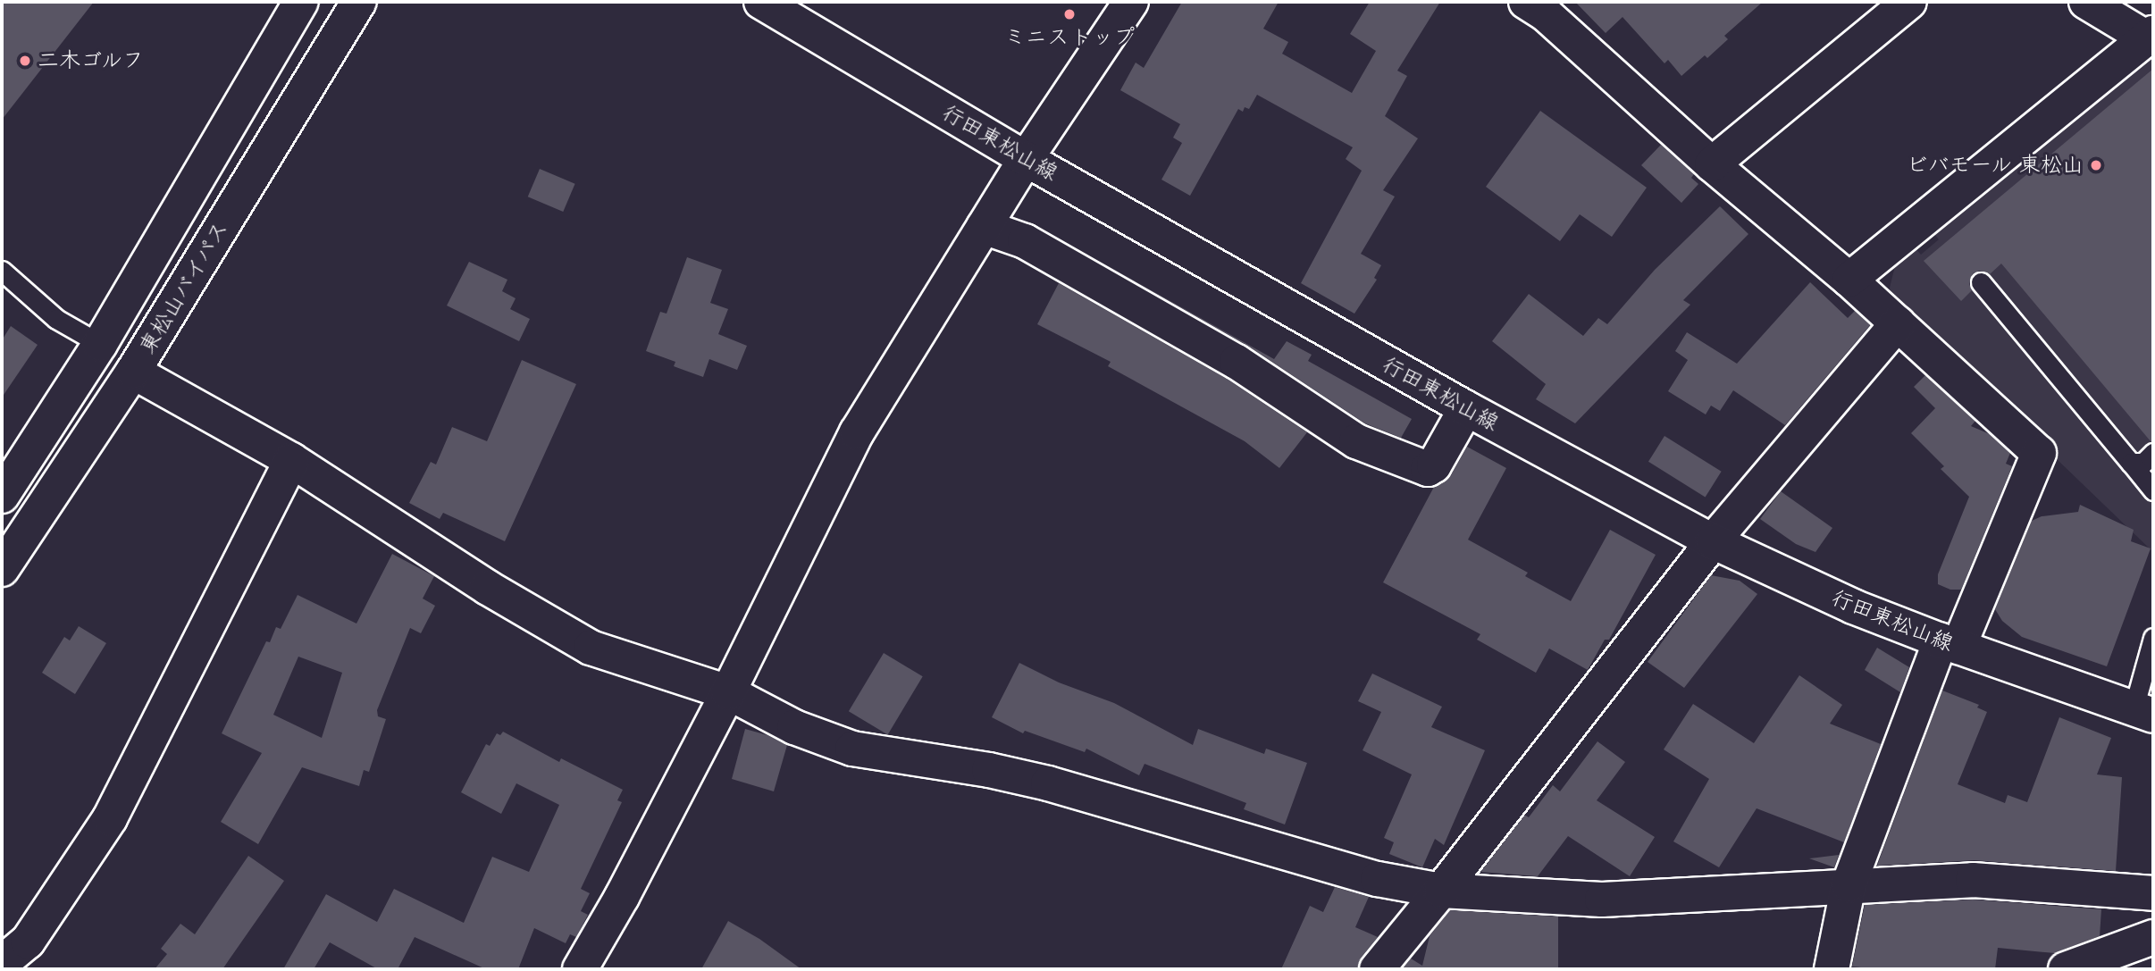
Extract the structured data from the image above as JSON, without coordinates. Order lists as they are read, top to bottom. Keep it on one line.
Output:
{"streets":{"main road":["行田東松山線","東松山バイパス"]},"places":["ミニストップ","二木ゴルフ","ビバモール 東松山"]}
